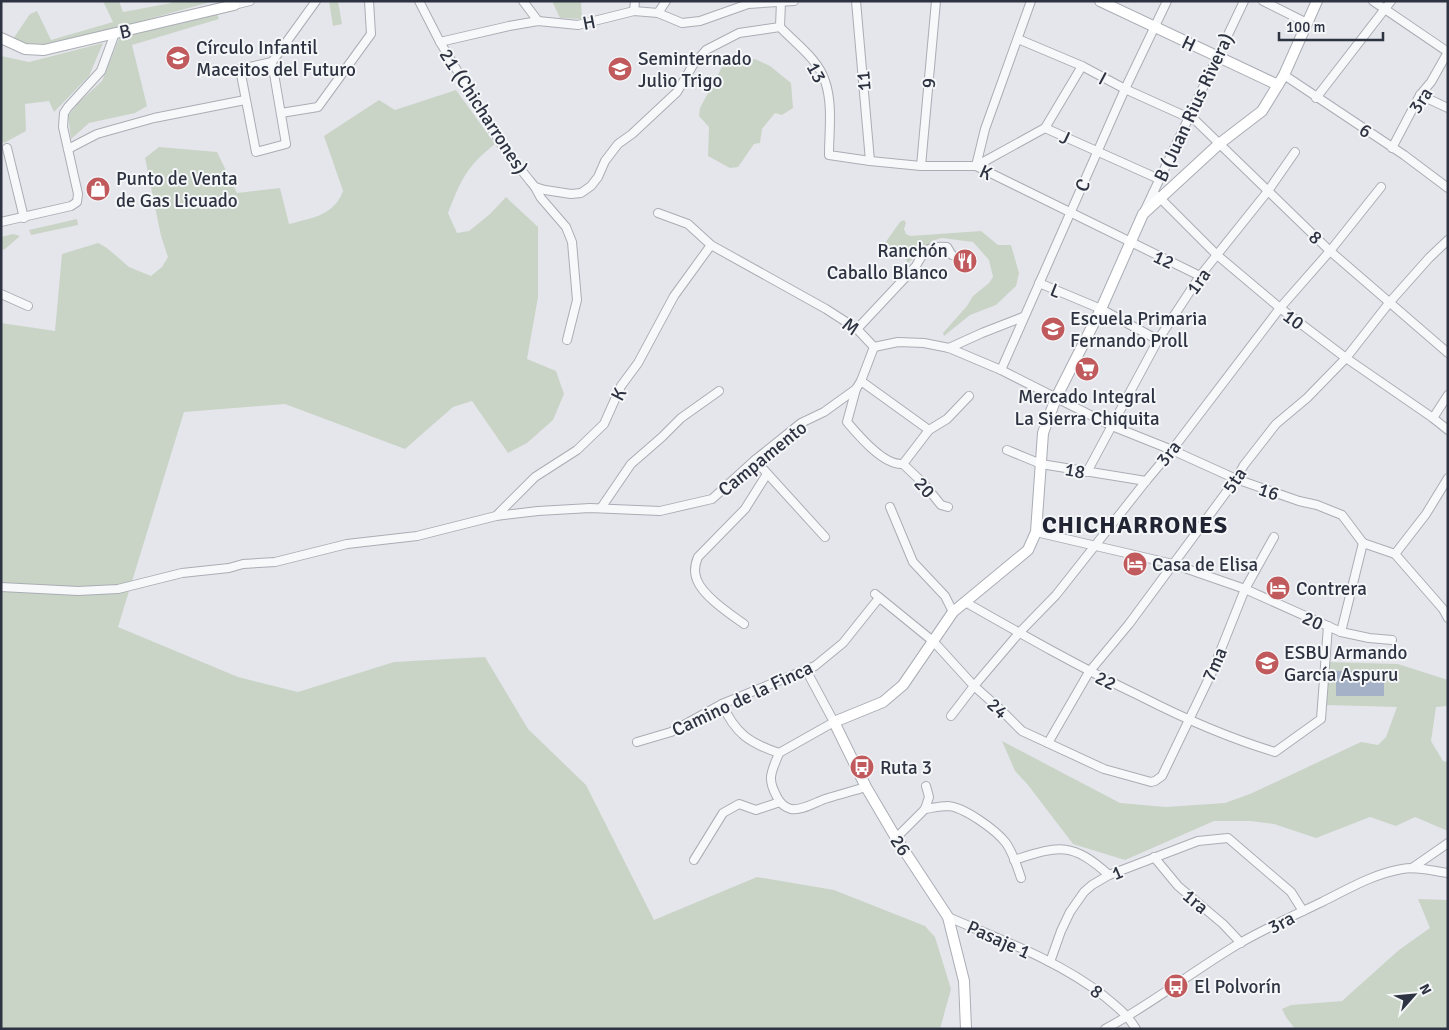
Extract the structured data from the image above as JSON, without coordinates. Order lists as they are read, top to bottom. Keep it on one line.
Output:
{"streets":{"street":["H","B","13","I","11","9","3ra","B (Juan Rius Rivera)","21 (Chicharrones)","6","J","K","C","8","12","1ra","L","10","M","Campamento","18","5ta","20","16","7ma","22","Camino de la Finca","24","26","1","Pasaje 1"]},"crossings":[["H","B (Juan Rius Rivera)"],["H","21 (Chicharrones)"],["H","C"],["13","21 (Chicharrones)"],["13","K"],["I","B (Juan Rius Rivera)"],["I","C"],["I","8"],["11","K"],["9","K"],["3ra","6"],["3ra","8"],["3ra","1ra"],["3ra","10"],["3ra","18"],["3ra","20"],["3ra","16"],["3ra","22"],["3ra","24"],["3ra","1"],["B (Juan Rius Rivera)","J"],["B (Juan Rius Rivera)","8"],["B (Juan Rius Rivera)","10"],["J","K"],["J","C"],["K","C"],["K","12"],["K","M"],["K","Campamento"],["C","L"],["C","M"],["8","1ra"],["8","5ta"],["8","1"],["8","Pasaje 1"],["12","1ra"],["1ra","L"],["1ra","10"],["1ra","18"],["1ra","16"],["1ra","1"],["10","5ta"],["M","Campamento"],["M","16"],["5ta","20"],["5ta","16"],["5ta","22"],["5ta","24"],["20","7ma"],["20","22"],["7ma","22"],["7ma","24"],["Camino de la Finca","24"],["Camino de la Finca","26"],["26","Pasaje 1"],["1","Pasaje 1"]],"districts":["CHICHARRONES"],"places":{"school or university":["Círculo Infantil Maceitos del Futuro","Seminternado Julio Trigo","Escuela Primaria Fernando Proll","ESBU Armando García Aspuru"],"shop":["Punto de Venta de Gas Licuado"],"restaurant":["Ranchón Caballo Blanco"],"supermarket":["Mercado Integral La Sierra Chiquita"],"hotel":["Casa de Elisa","Contrera"],"bus stop":["Ruta 3","El Polvorín"]},"scale_bar":"100 m","north":"top right"}
